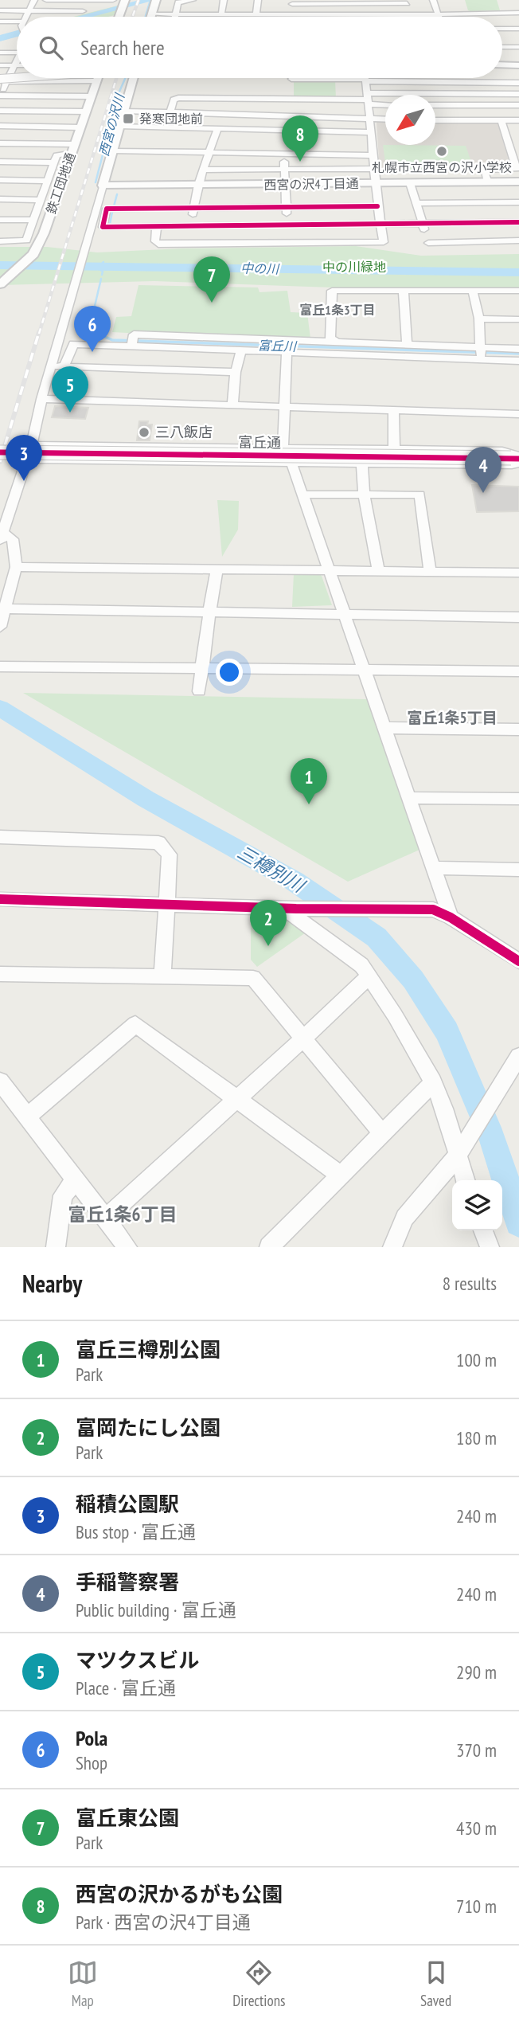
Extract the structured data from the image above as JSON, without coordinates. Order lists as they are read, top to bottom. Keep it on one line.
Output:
{"streets":{"street":["鉄工団地通","西宮の沢4丁目通","富丘通"]},"districts":["富丘1条3丁目","富丘1条5丁目","富丘1条6丁目"],"water":["西宮の沢川","中の川","富丘川","三樽別川"],"parks":["中の川緑地"],"places":{"transit":["発寒団地前"],"other":["札幌市立西宮の沢小学校","三八飯店"]},"north":"bottom left","page":{"search":"Search here","pins":["8","7","6","5","3","4","1","2"],"heading":["Nearby","8 results"],"list":[{"mark":"1","name":"富丘三樽別公園","note":"Park","value":"100 m"},{"mark":"2","name":"富岡たにし公園","note":"Park","value":"180 m"},{"mark":"3","name":"稲積公園駅","note":"Bus stop · 富丘通","value":"240 m"},{"mark":"4","name":"手稲警察署","note":"Public building · 富丘通","value":"240 m"},{"mark":"5","name":"マツクスビル","note":"Place · 富丘通","value":"290 m"},{"mark":"6","name":"Pola","note":"Shop","value":"370 m"},{"mark":"7","name":"富丘東公園","note":"Park","value":"430 m"},{"mark":"8","name":"西宮の沢かるがも公園","note":"Park · 西宮の沢4丁目通","value":"710 m"}],"nav":["Map","Directions","Saved"]}}
